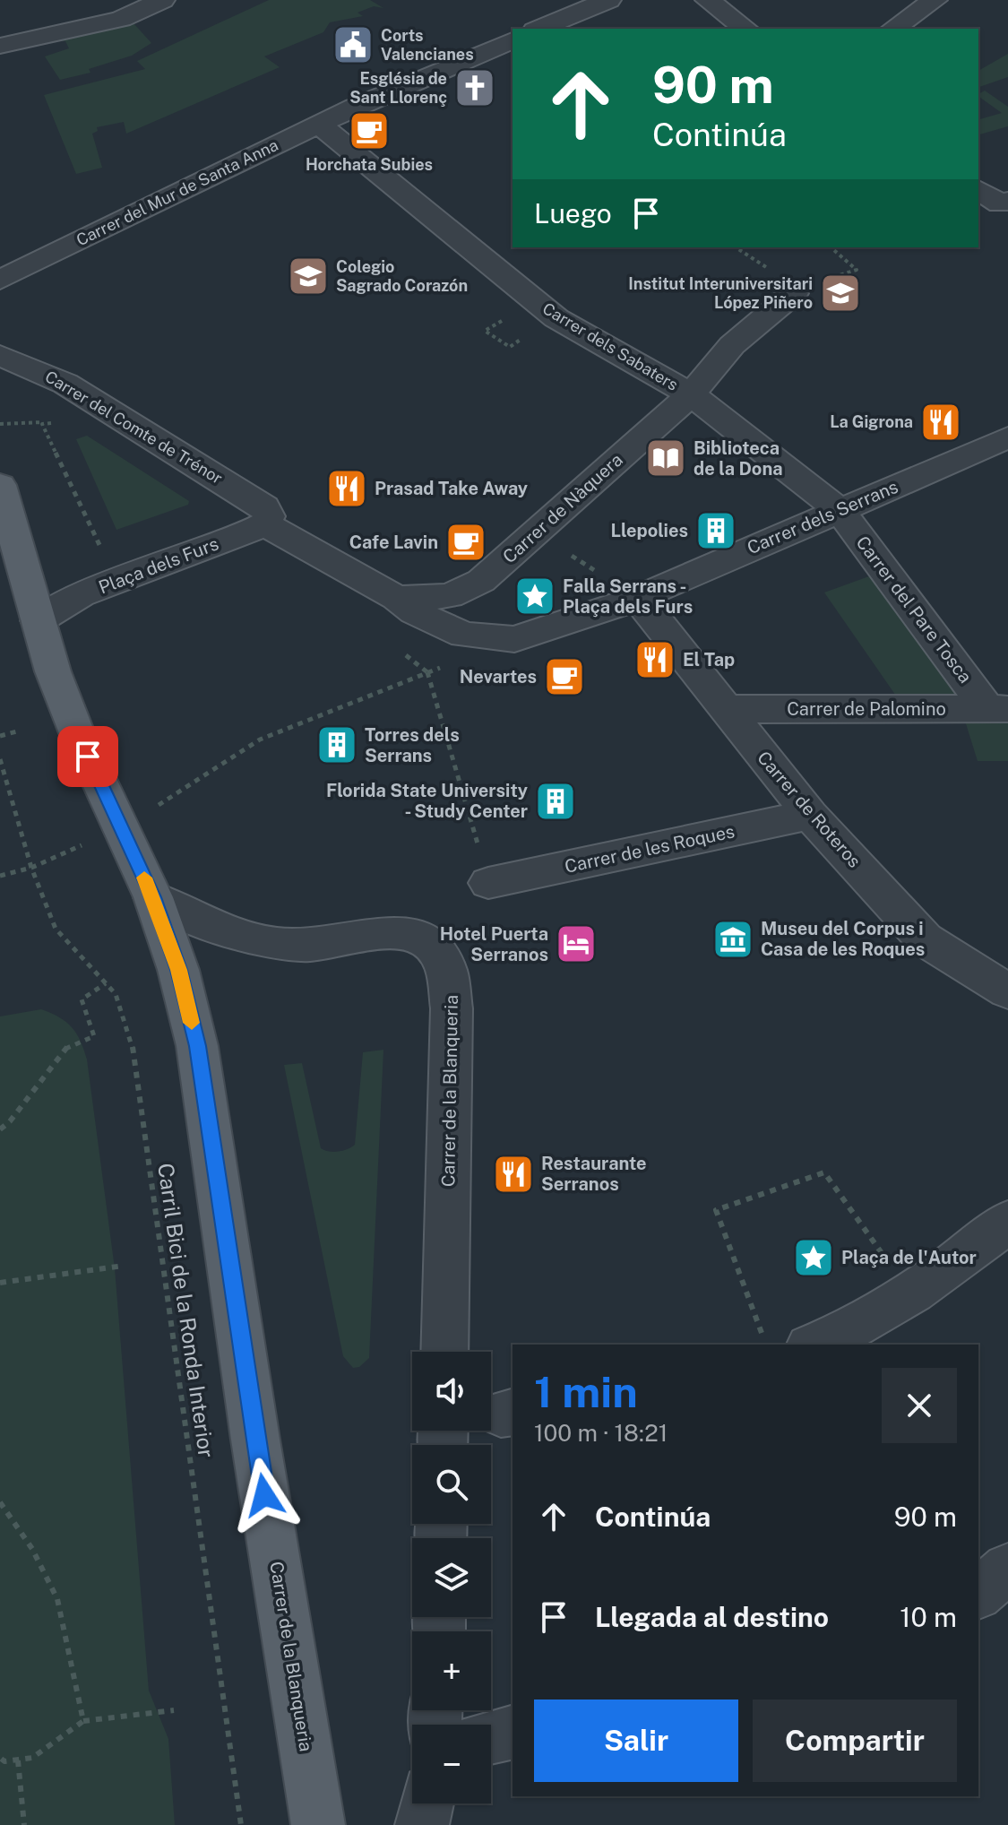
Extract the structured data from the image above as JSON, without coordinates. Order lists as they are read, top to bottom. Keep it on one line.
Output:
{"streets":{"main road":["Carrer de la Blanqueria"],"street":["Carrer del Mur de Santa Anna","Carrer dels Sabaters","Carrer del Comte de Trénor","Carrer de Nàquera","Carrer dels Serrans","Plaça dels Furs","Carrer del Pare Tosca","Carrer de Palomino","Carrer de Roteros","Carrer de les Roques"],"path":["Carril Bici de la Ronda Interior"]},"crossings":[["Carrer del Mur de Santa Anna","Carrer dels Sabaters"],["Carrer dels Sabaters","Carrer de Nàquera"],["Carrer dels Sabaters","Carrer dels Serrans"],["Carrer dels Sabaters","Carrer del Pare Tosca"],["Carrer del Comte de Trénor","Carrer de Nàquera"],["Carrer del Comte de Trénor","Plaça dels Furs"],["Carrer dels Serrans","Carrer del Pare Tosca"],["Carrer dels Serrans","Carrer de Roteros"],["Carrer del Pare Tosca","Carrer de Palomino"],["Carrer de Palomino","Carrer de Roteros"],["Carrer de Roteros","Carrer de les Roques"]],"places":{"public building":["Corts Valencianes"],"church":["Església de Sant Llorenç"],"cafe":["Horchata Subies","Cafe Lavin","Nevartes"],"school or university":["Colegio Sagrado Corazón","Institut Interuniversitari López Piñero"],"restaurant":["La Gigrona","Prasad Take Away","El Tap","Restaurante Serranos"],"library":["Biblioteca de la Dona"],"building":["Llepolies","Torres dels Serrans","Florida State University - Study Center"],"place":["Falla Serrans - Plaça dels Furs","Plaça de l'Autor"],"museum":["Museu del Corpus i Casa de les Roques"],"hotel":["Hotel Puerta Serranos"]},"page":{"turn":["90 m","Continúa"],"then":"Luego","heading":["1 min","100 m · 18:21"],"map_buttons":["+","−"],"list":[{"name":"Continúa","value":"90 m"},{"name":"Llegada al destino","value":"10 m"}],"buttons":["Salir","Compartir"]}}
